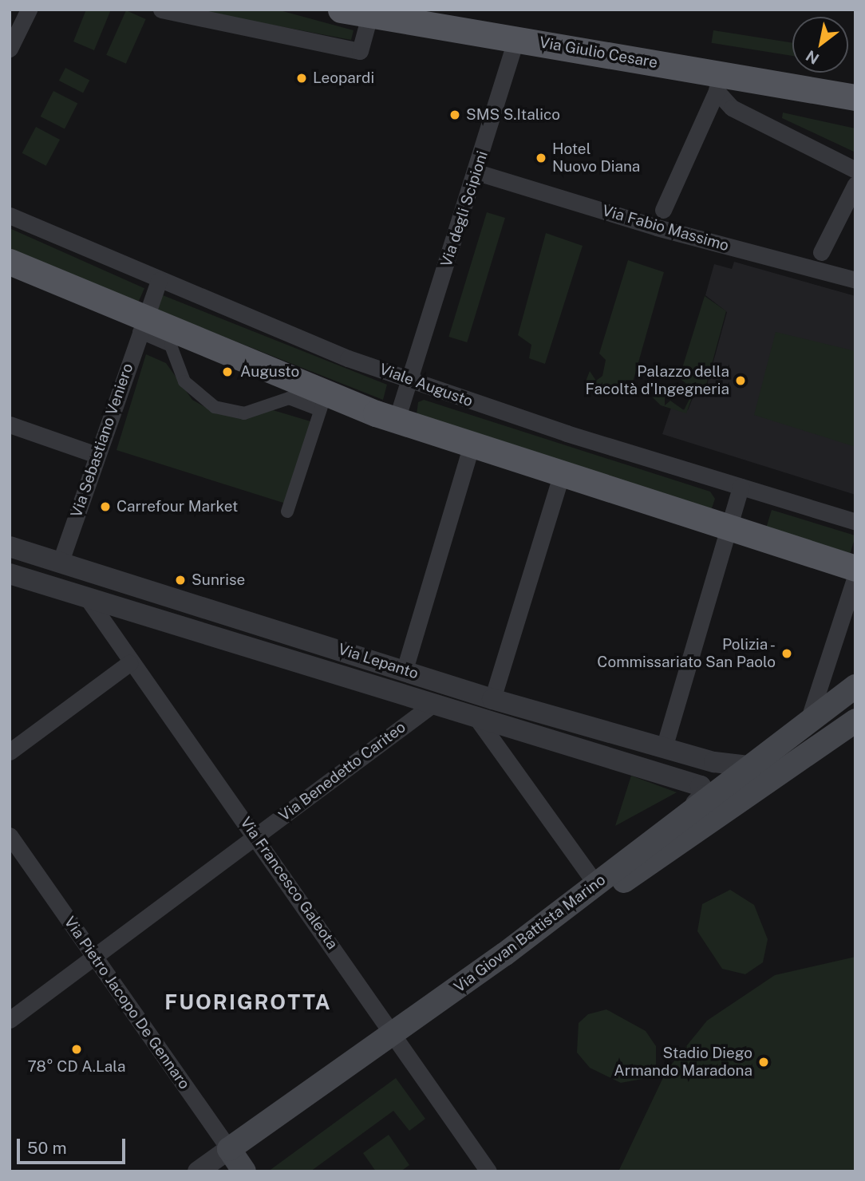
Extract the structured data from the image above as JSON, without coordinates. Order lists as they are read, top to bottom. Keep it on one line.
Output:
{"streets":{"main road":["Via Giulio Cesare","Via Giovan Battista Marino"],"street":["Via degli Scipioni","Via Fabio Massimo","Viale Augusto","Via Sebastiano Veniero","Via Lepanto","Via Benedetto Cariteo","Via Francesco Galeota","Via Pietro Jacopo De Gennaro"]},"crossings":[["Via Giulio Cesare","Via degli Scipioni"],["Via degli Scipioni","Via Fabio Massimo"],["Via degli Scipioni","Viale Augusto"],["Viale Augusto","Via Sebastiano Veniero"],["Via Sebastiano Veniero","Via Lepanto"],["Via Lepanto","Via Benedetto Cariteo"],["Via Lepanto","Via Francesco Galeota"],["Via Lepanto","Via Giovan Battista Marino"],["Via Benedetto Cariteo","Via Francesco Galeota"],["Via Benedetto Cariteo","Via Pietro Jacopo De Gennaro"],["Via Francesco Galeota","Via Giovan Battista Marino"],["Via Giovan Battista Marino","Via Pietro Jacopo De Gennaro"]],"districts":["FUORIGROTTA"],"places":["Leopardi","SMS S.Italico","Hotel Nuovo Diana","Augusto","Palazzo della Facoltà d'Ingegneria","Carrefour Market","Sunrise","Polizia - Commissariato San Paolo","78° CD A.Lala","Stadio Diego Armando Maradona"],"scale_bar":"50 m","north":"bottom left"}
